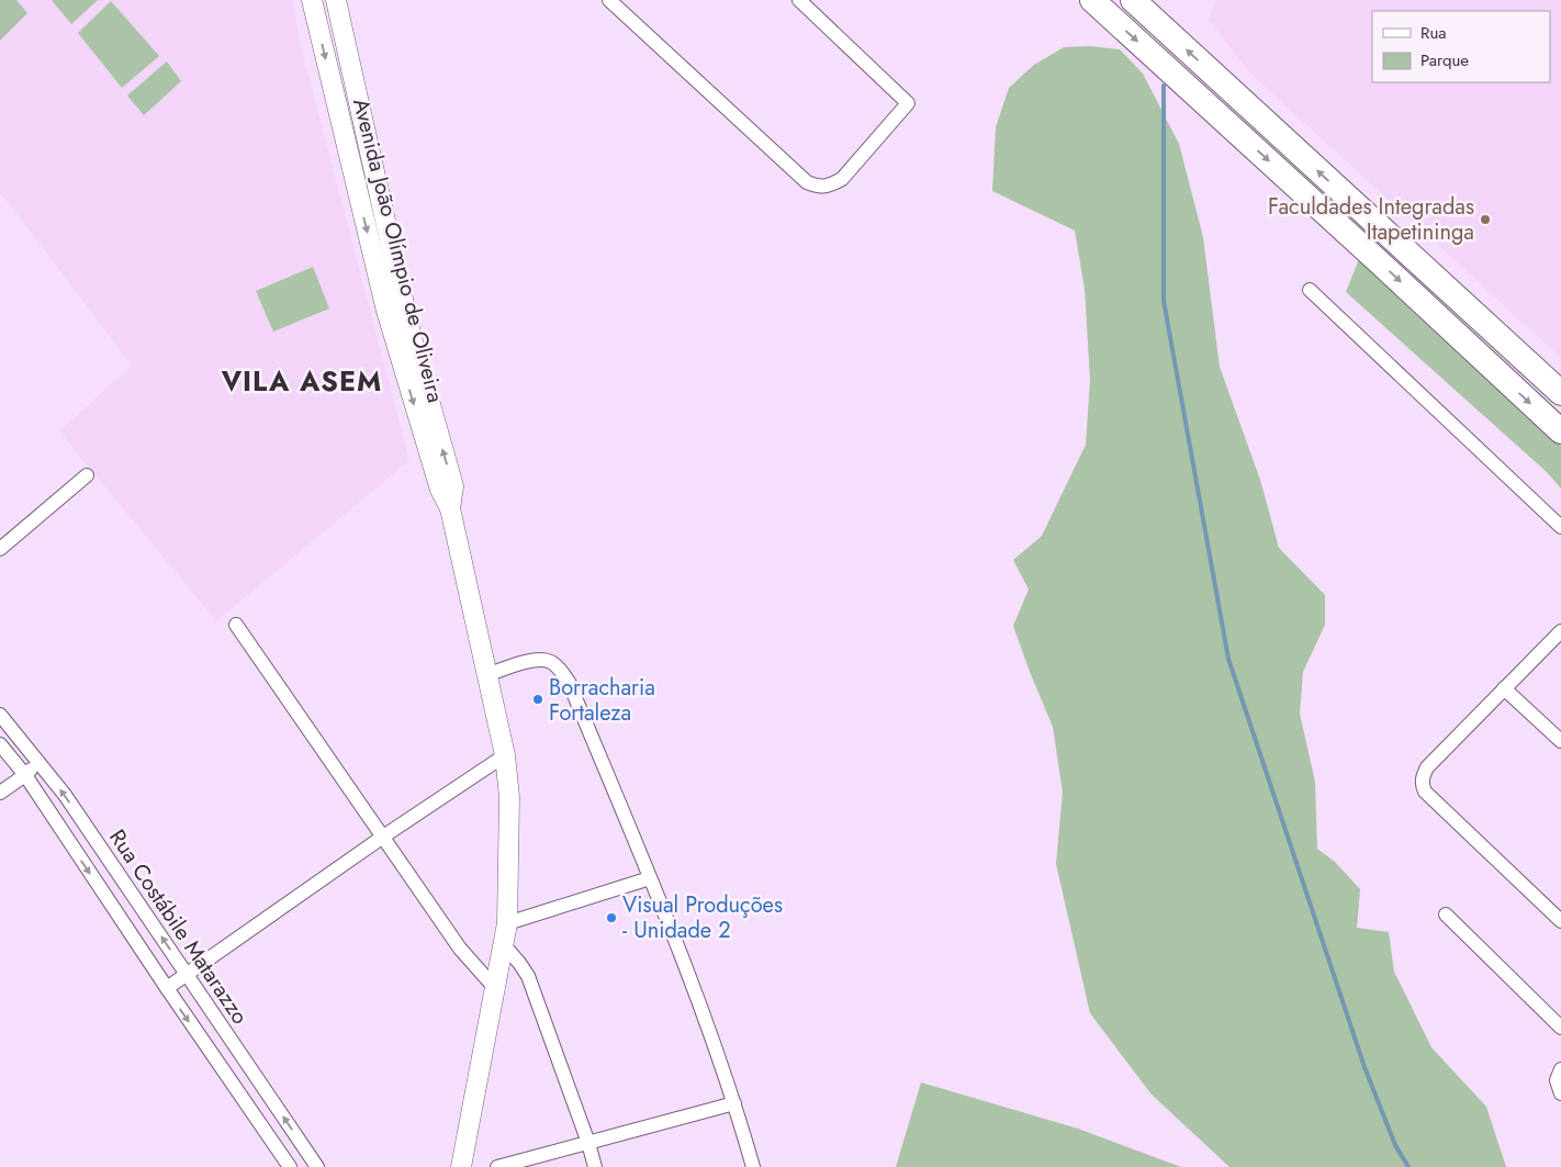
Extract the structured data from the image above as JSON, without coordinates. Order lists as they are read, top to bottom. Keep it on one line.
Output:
{"streets":{"main road":["Avenida João Olímpio de Oliveira"],"street":["Rua Costábile Matarazzo"]},"districts":["VILA ASEM"],"places":["Faculdades Integradas Itapetininga","Borracharia Fortaleza","Visual Produções - Unidade 2"],"legend":["Rua","Parque"]}
